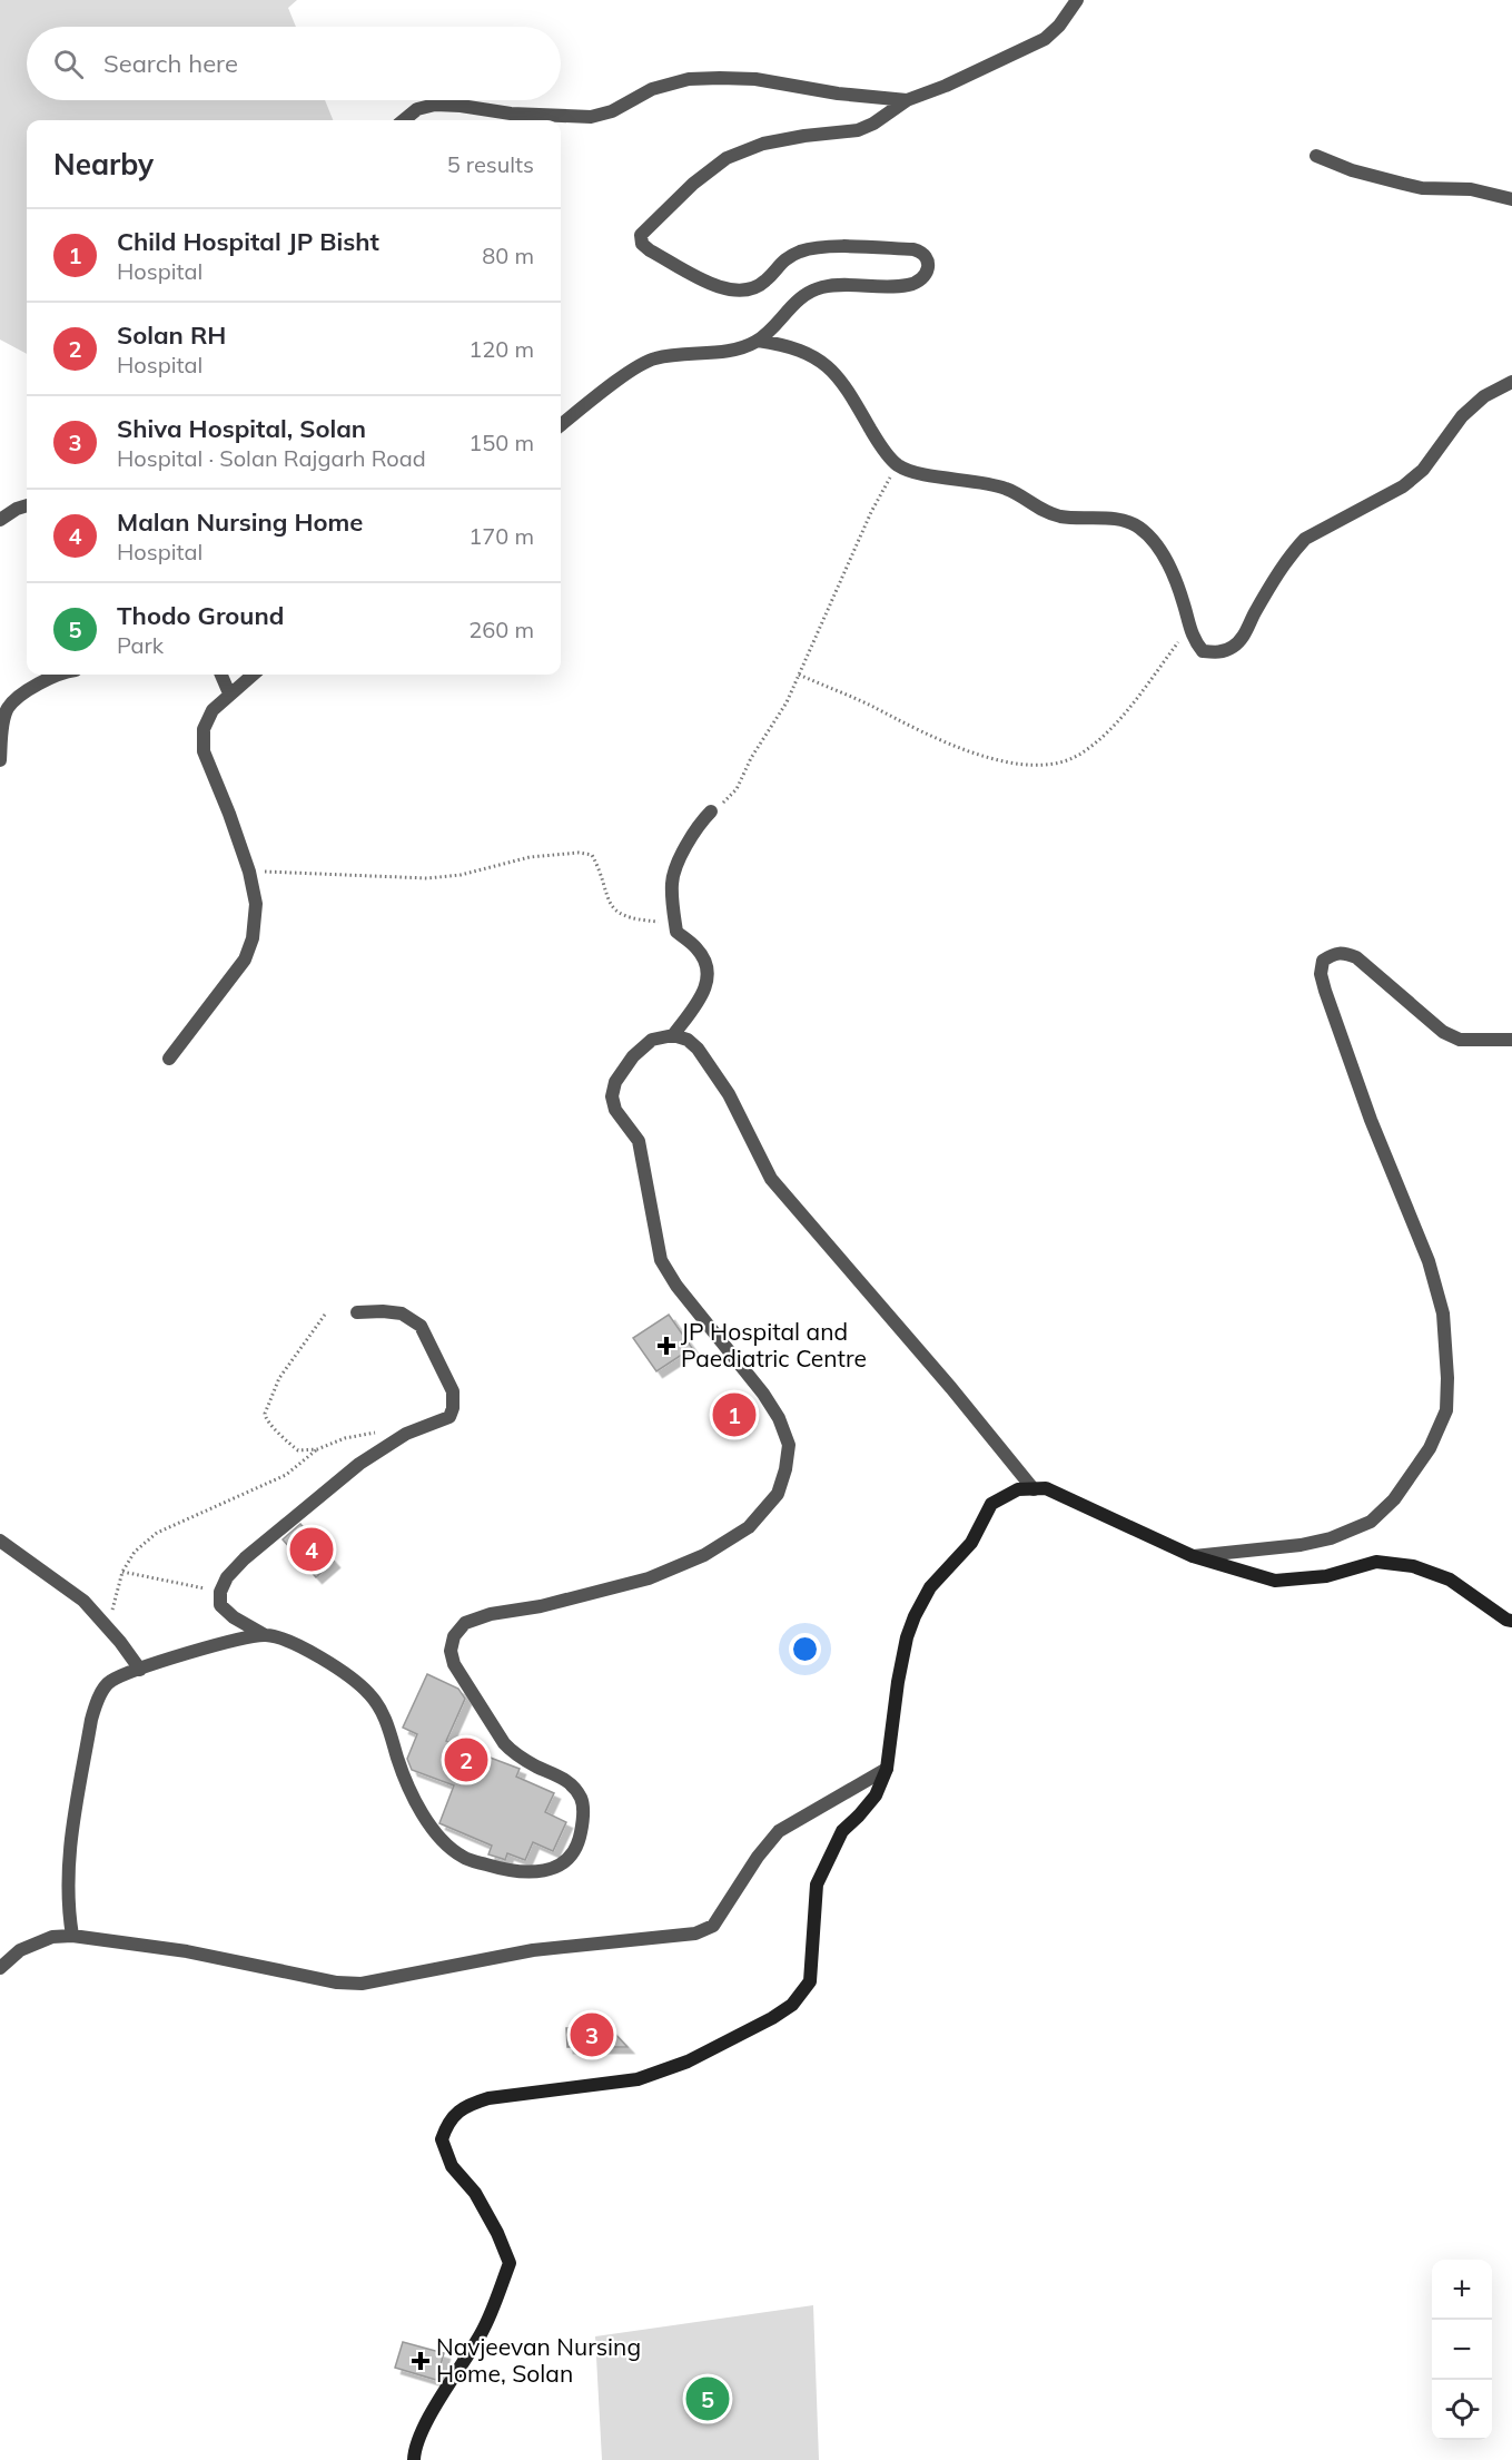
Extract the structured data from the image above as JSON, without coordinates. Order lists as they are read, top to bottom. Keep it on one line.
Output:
{"places":{"health":["JP Hospital and Paediatric Centre","Navjeevan Nursing Home, Solan"]},"page":{"search":"Search here","heading":["Nearby","5 results"],"list":[{"mark":"1","name":"Child Hospital JP Bisht","note":"Hospital","value":"80 m"},{"mark":"2","name":"Solan RH","note":"Hospital","value":"120 m"},{"mark":"3","name":"Shiva Hospital, Solan","note":"Hospital · Solan Rajgarh Road","value":"150 m"},{"mark":"4","name":"Malan Nursing Home","note":"Hospital","value":"170 m"},{"mark":"5","name":"Thodo Ground","note":"Park","value":"260 m"}],"pins":["1","4","2","3","5"],"map_buttons":["+","−"]}}
